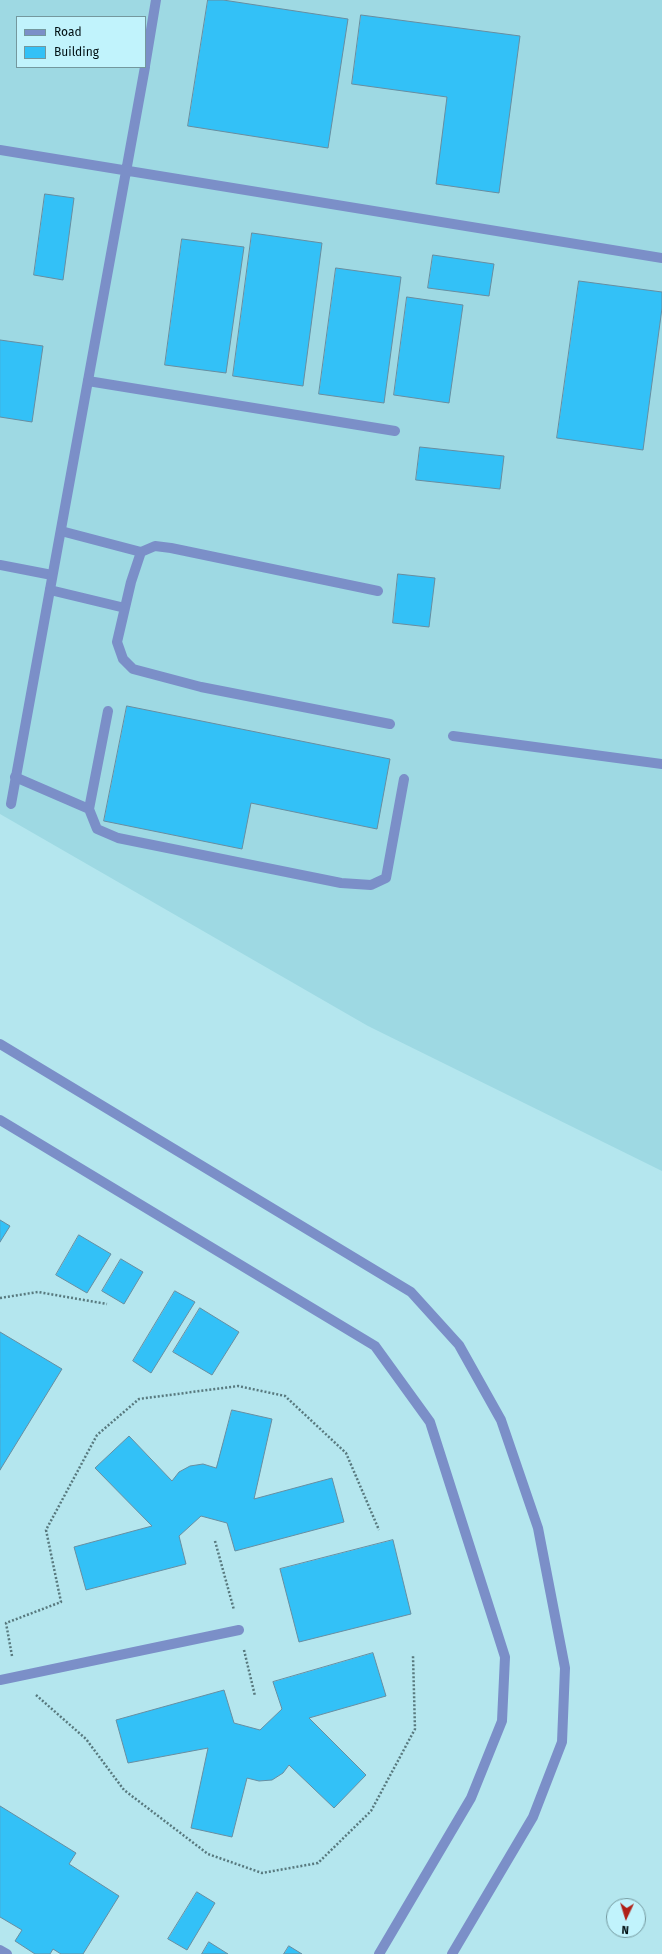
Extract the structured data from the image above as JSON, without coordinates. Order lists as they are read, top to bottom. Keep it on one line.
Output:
{"legend":["Road","Building"],"north":"bottom"}
